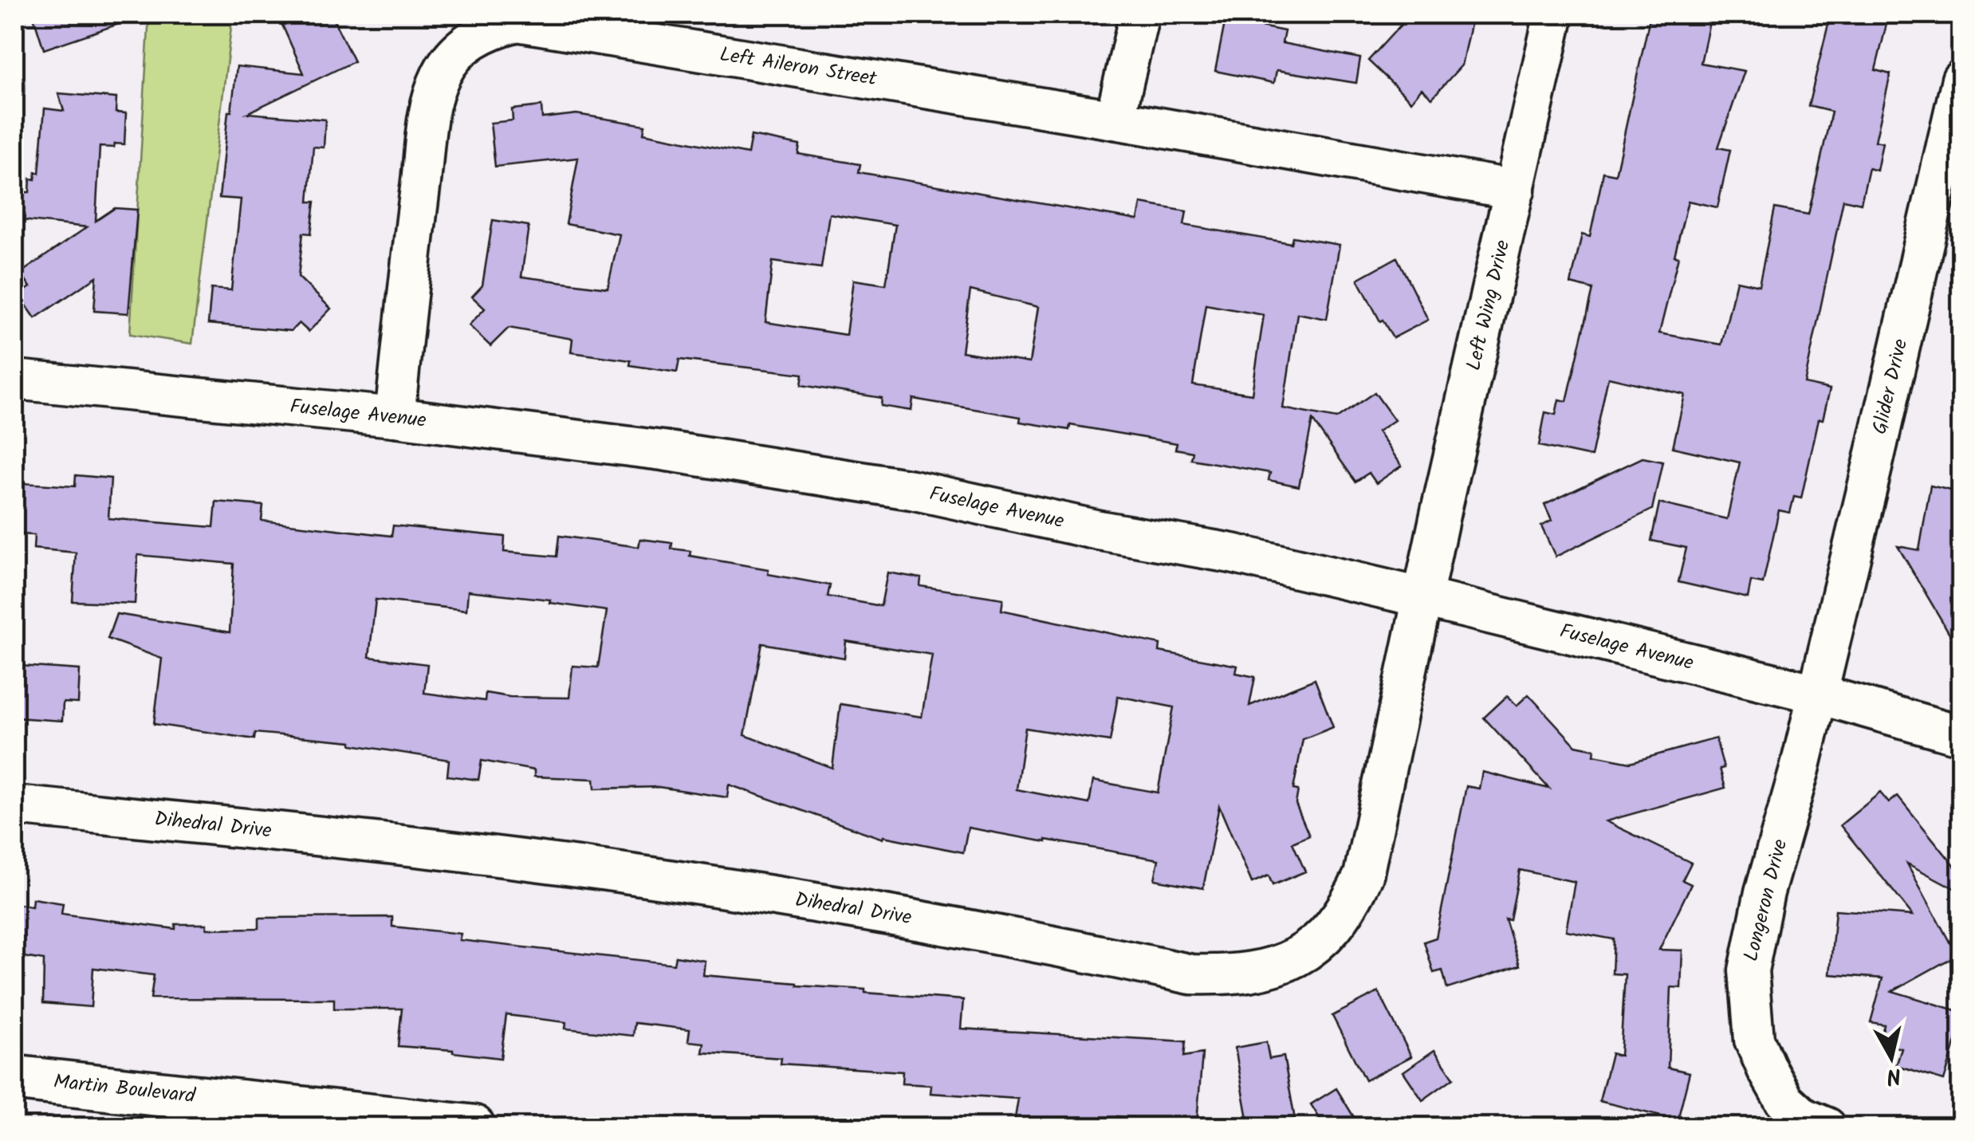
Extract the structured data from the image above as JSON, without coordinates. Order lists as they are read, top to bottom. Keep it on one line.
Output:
{"streets":{"main road":["Martin Boulevard"],"street":["Left Aileron Street","Left Wing Drive","Glider Drive","Fuselage Avenue","Dihedral Drive","Longeron Drive"]},"crossings":[["Left Aileron Street","Left Wing Drive"],["Left Aileron Street","Fuselage Avenue"],["Left Wing Drive","Fuselage Avenue"],["Left Wing Drive","Dihedral Drive"],["Glider Drive","Fuselage Avenue"],["Glider Drive","Longeron Drive"],["Fuselage Avenue","Dihedral Drive"],["Fuselage Avenue","Longeron Drive"]],"north":"bottom"}
